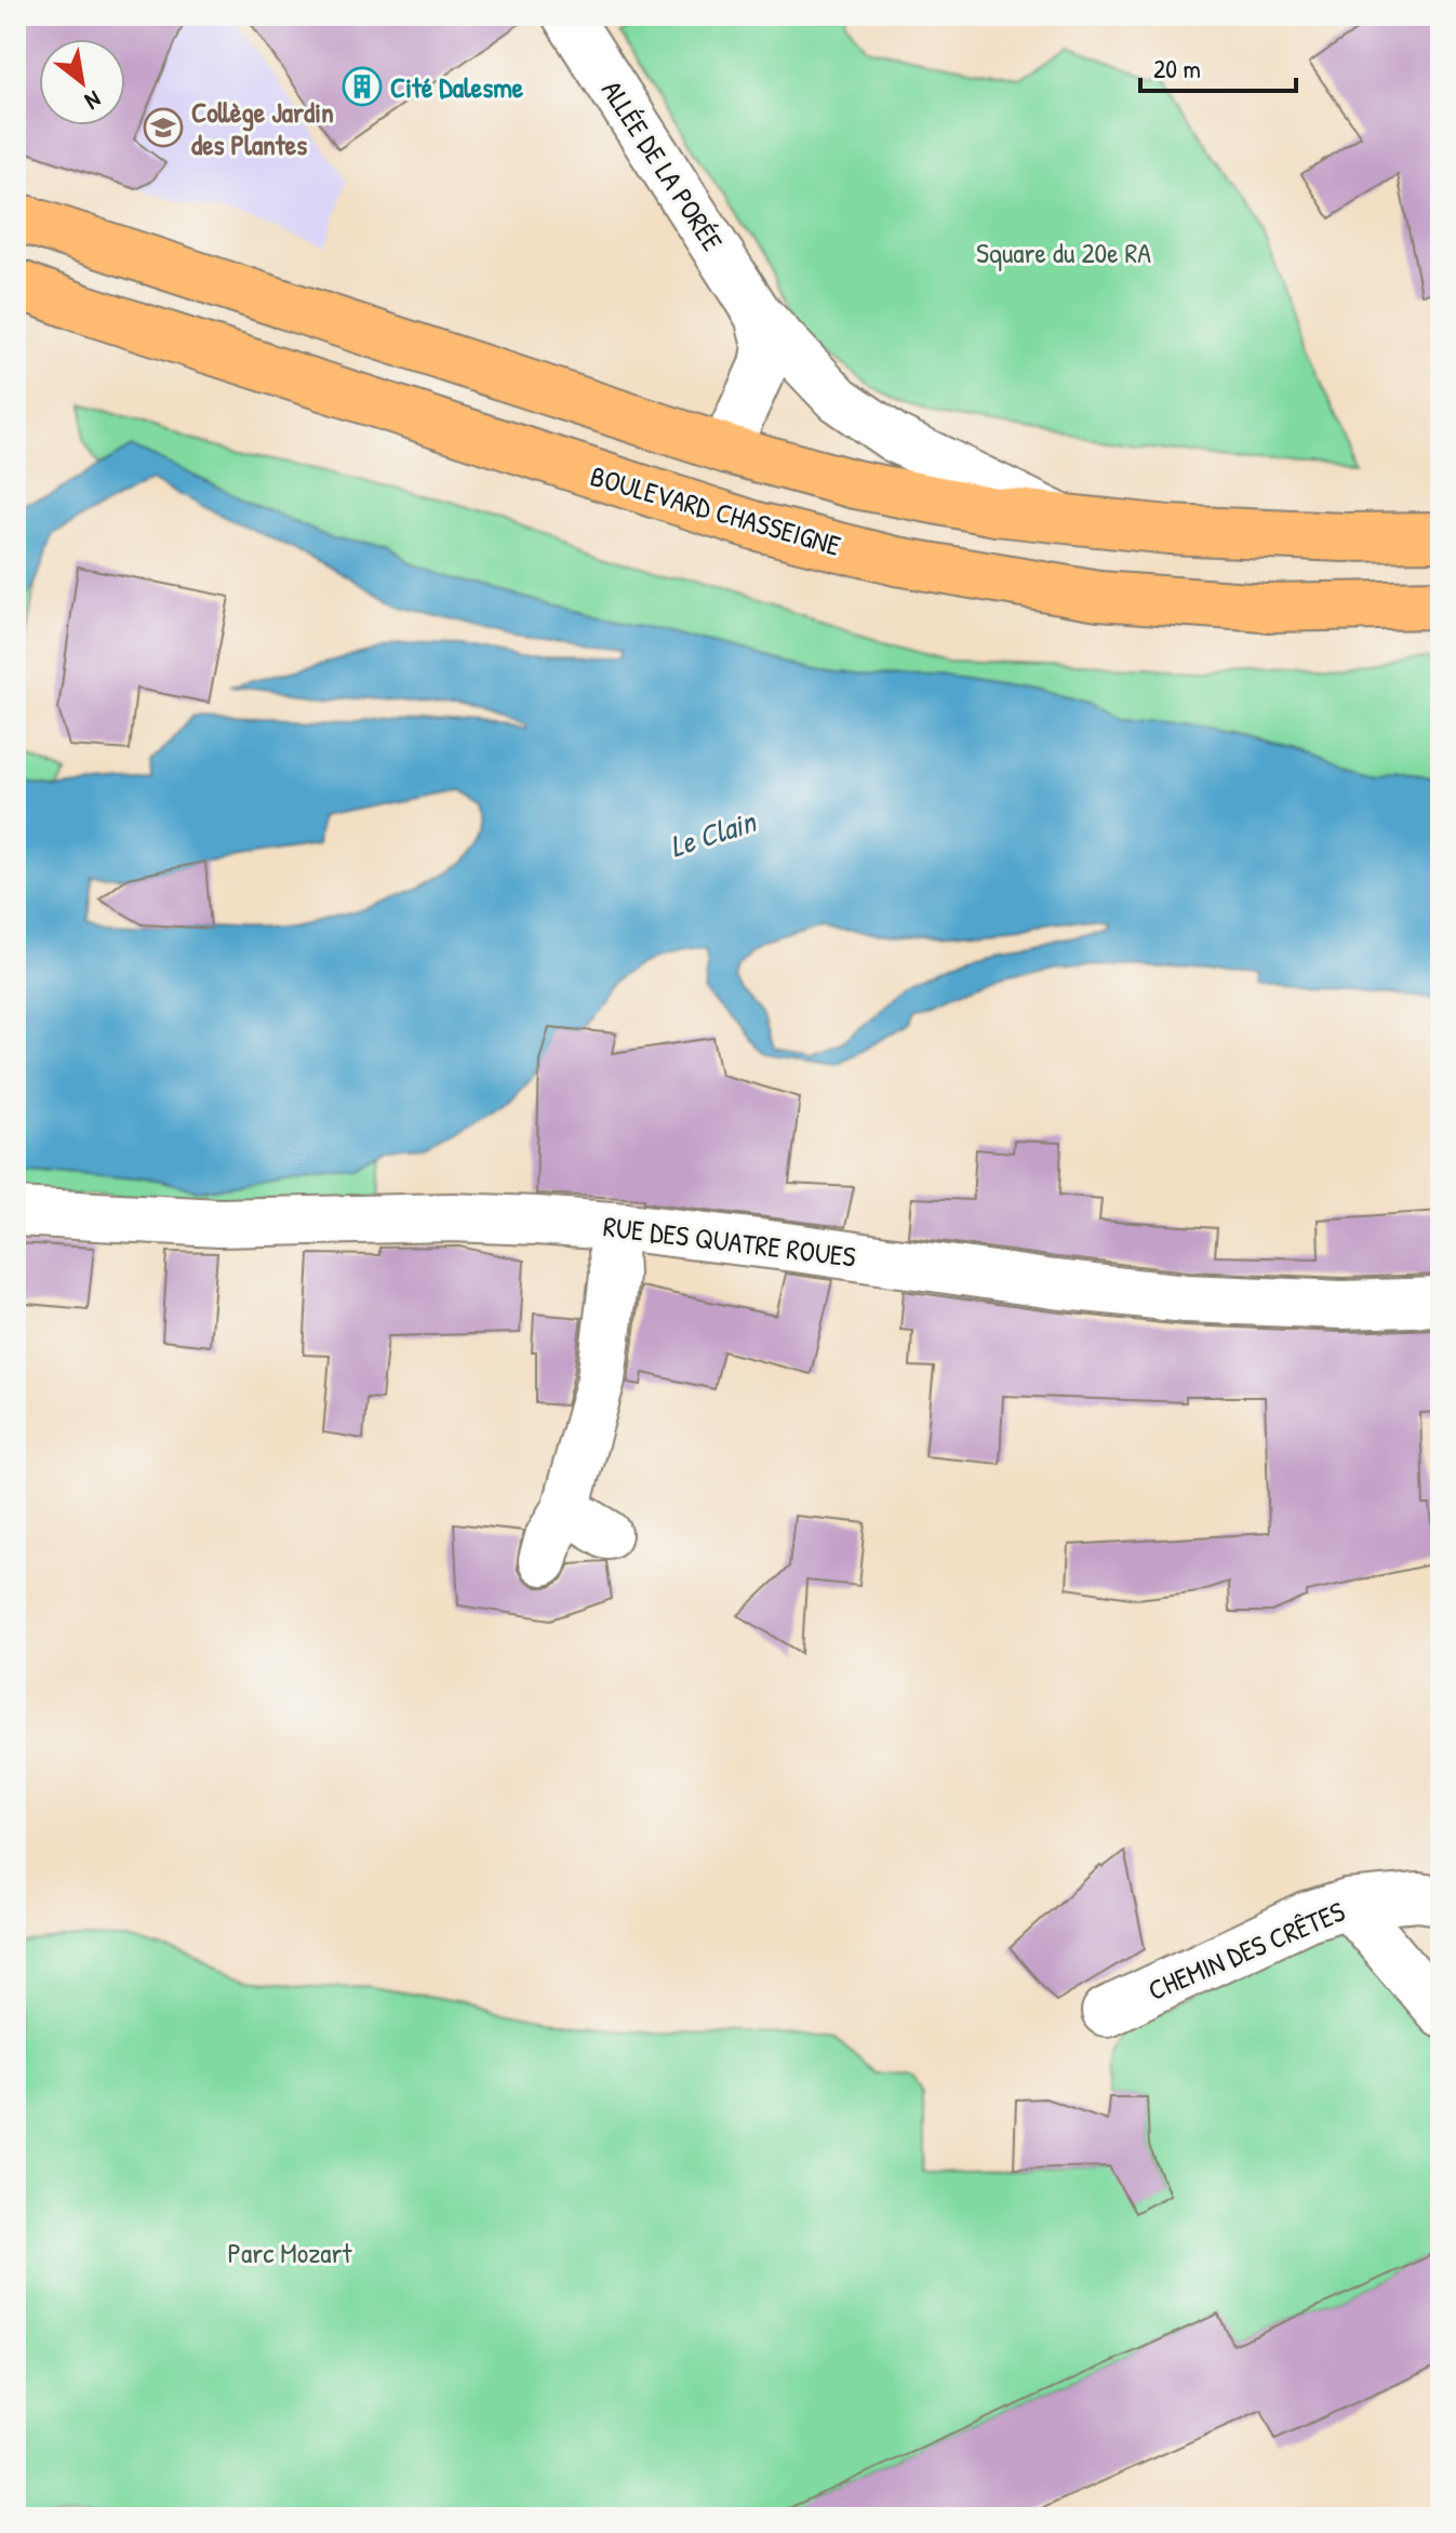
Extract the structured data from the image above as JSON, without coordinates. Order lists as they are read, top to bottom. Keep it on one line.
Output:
{"streets":{"main road":["BOULEVARD CHASSEIGNE"],"street":["ALLÉE DE LA PORÉE","RUE DES QUATRE ROUES","CHEMIN DES CRÊTES"]},"water":["Le Clain"],"parks":["Square du 20e RA","Parc Mozart"],"places":{"building":["Cité Dalesme"],"school or university":["Collège Jardin des Plantes"]},"scale_bar":"20 m","north":"bottom right"}
